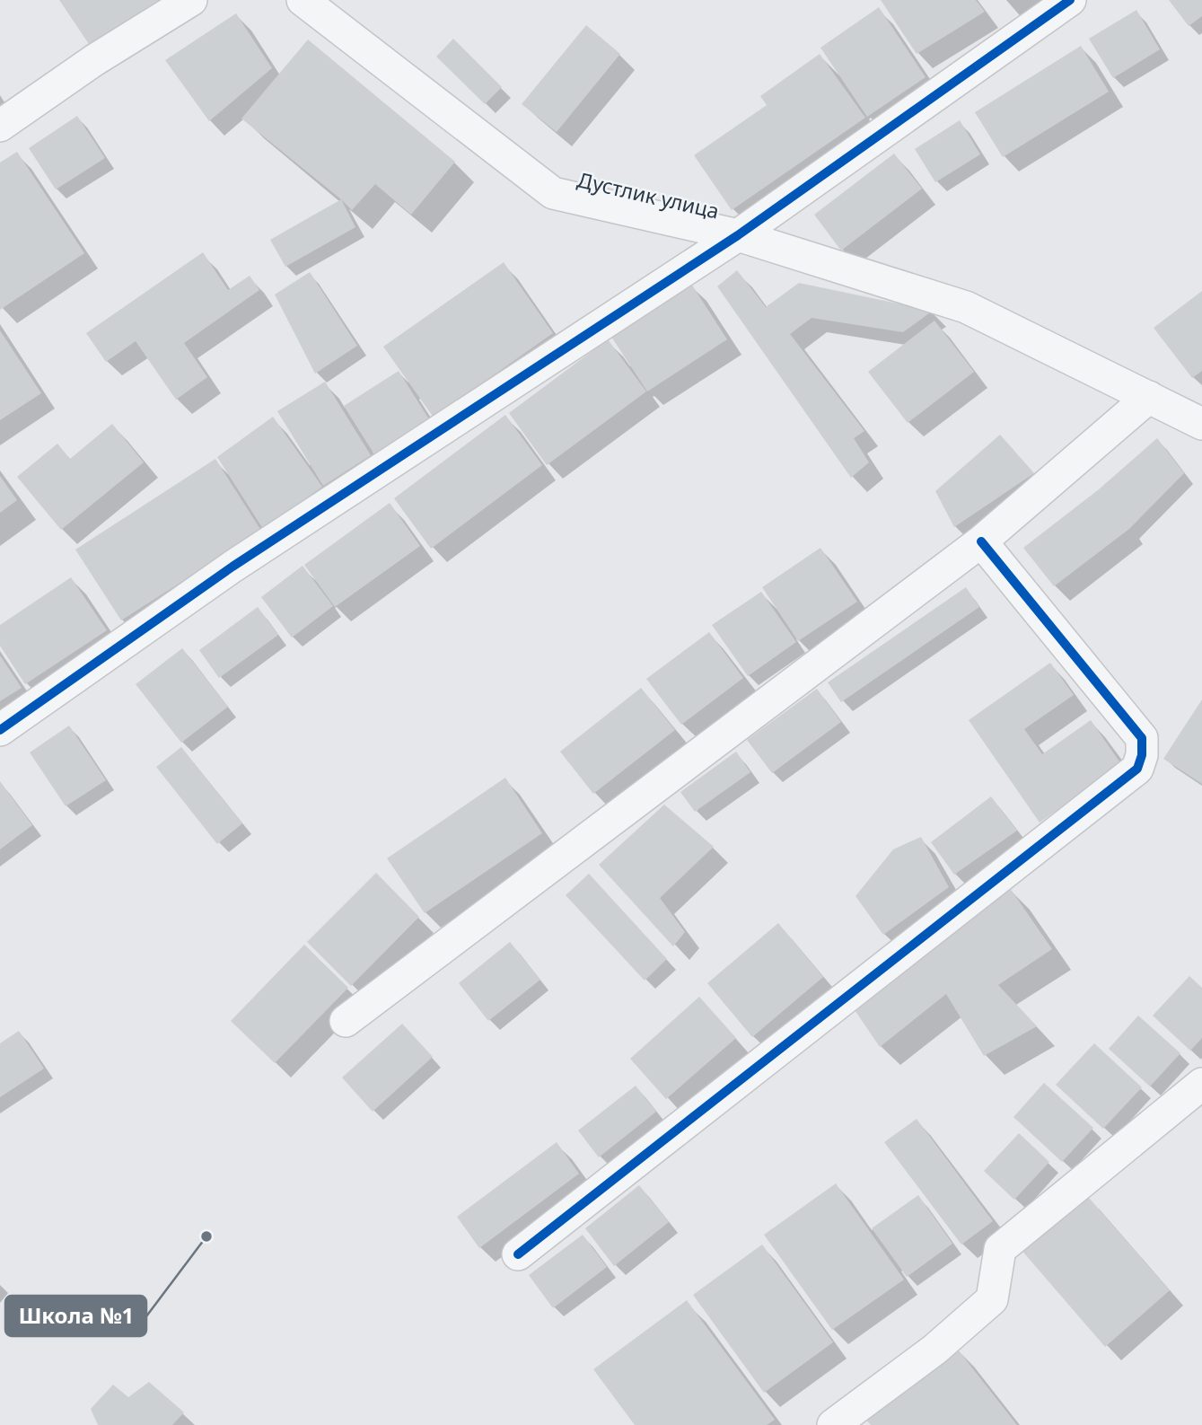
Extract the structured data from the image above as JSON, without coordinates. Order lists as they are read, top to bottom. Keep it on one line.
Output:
{"streets":{"street":["Дустлик улица"]},"places":["Школа №1"]}
